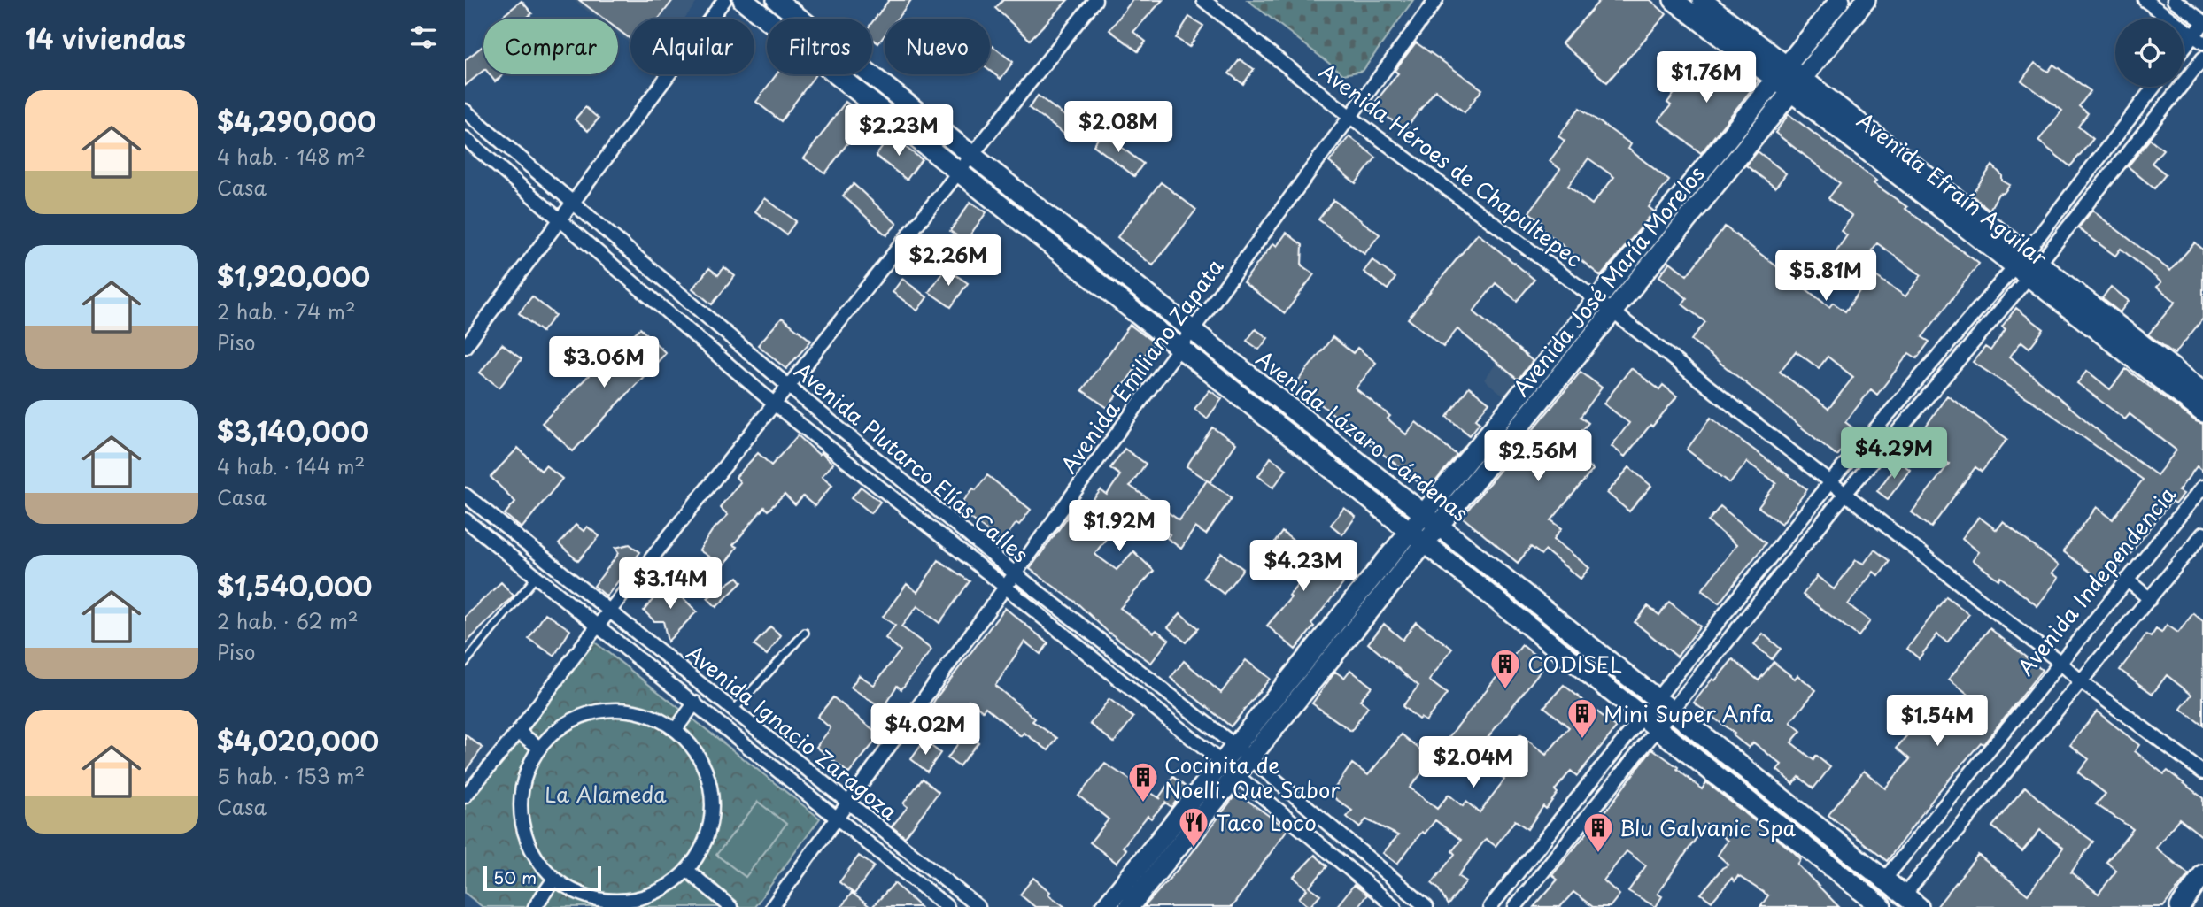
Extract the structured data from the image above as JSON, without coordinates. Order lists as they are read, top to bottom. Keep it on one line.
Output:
{"streets":{"main road":["Avenida Efraín Aguilar","Avenida José María Morelos","Avenida Lázaro Cárdenas","Avenida Independencia"],"street":["Avenida Héroes de Chapultepec","Avenida Emiliano Zapata","Avenida Plutarco Elías Calles","Avenida Ignacio Zaragoza"]},"crossings":[["Avenida Héroes de Chapultepec","Avenida José María Morelos"],["Avenida Héroes de Chapultepec","Avenida Emiliano Zapata"],["Avenida Héroes de Chapultepec","Avenida Independencia"],["Avenida Efraín Aguilar","Avenida José María Morelos"],["Avenida José María Morelos","Avenida Lázaro Cárdenas"],["Avenida José María Morelos","Avenida Plutarco Elías Calles"],["Avenida Emiliano Zapata","Avenida Lázaro Cárdenas"],["Avenida Emiliano Zapata","Avenida Plutarco Elías Calles"],["Avenida Emiliano Zapata","Avenida Ignacio Zaragoza"],["Avenida Lázaro Cárdenas","Avenida Independencia"]],"parks":["La Alameda"],"places":{"building":["CODISEL","Mini Super Anfa","Cocinita de Noelli. Que Sabor","Blu Galvanic Spa"],"restaurant":["Taco Loco"]},"scale_bar":"50 m","page":{"heading":"14 viviendas","chip":["Comprar","Alquilar","Filtros","Nuevo"],"price":["$1.76M","$2.08M","$2.23M","$2.26M","$5.81M","$3.06M","$4.29M","$2.56M","$1.92M","$4.23M","$3.14M","$1.54M","$4.02M","$2.04M"],"list":[{"name":"$4,290,000","note":"4 hab. · 148 m² · Casa"},{"name":"$1,920,000","note":"2 hab. · 74 m² · Piso"},{"name":"$3,140,000","note":"4 hab. · 144 m² · Casa"},{"name":"$1,540,000","note":"2 hab. · 62 m² · Piso"},{"name":"$4,020,000","note":"5 hab. · 153 m² · Casa"}],"scale":"50 m"}}
